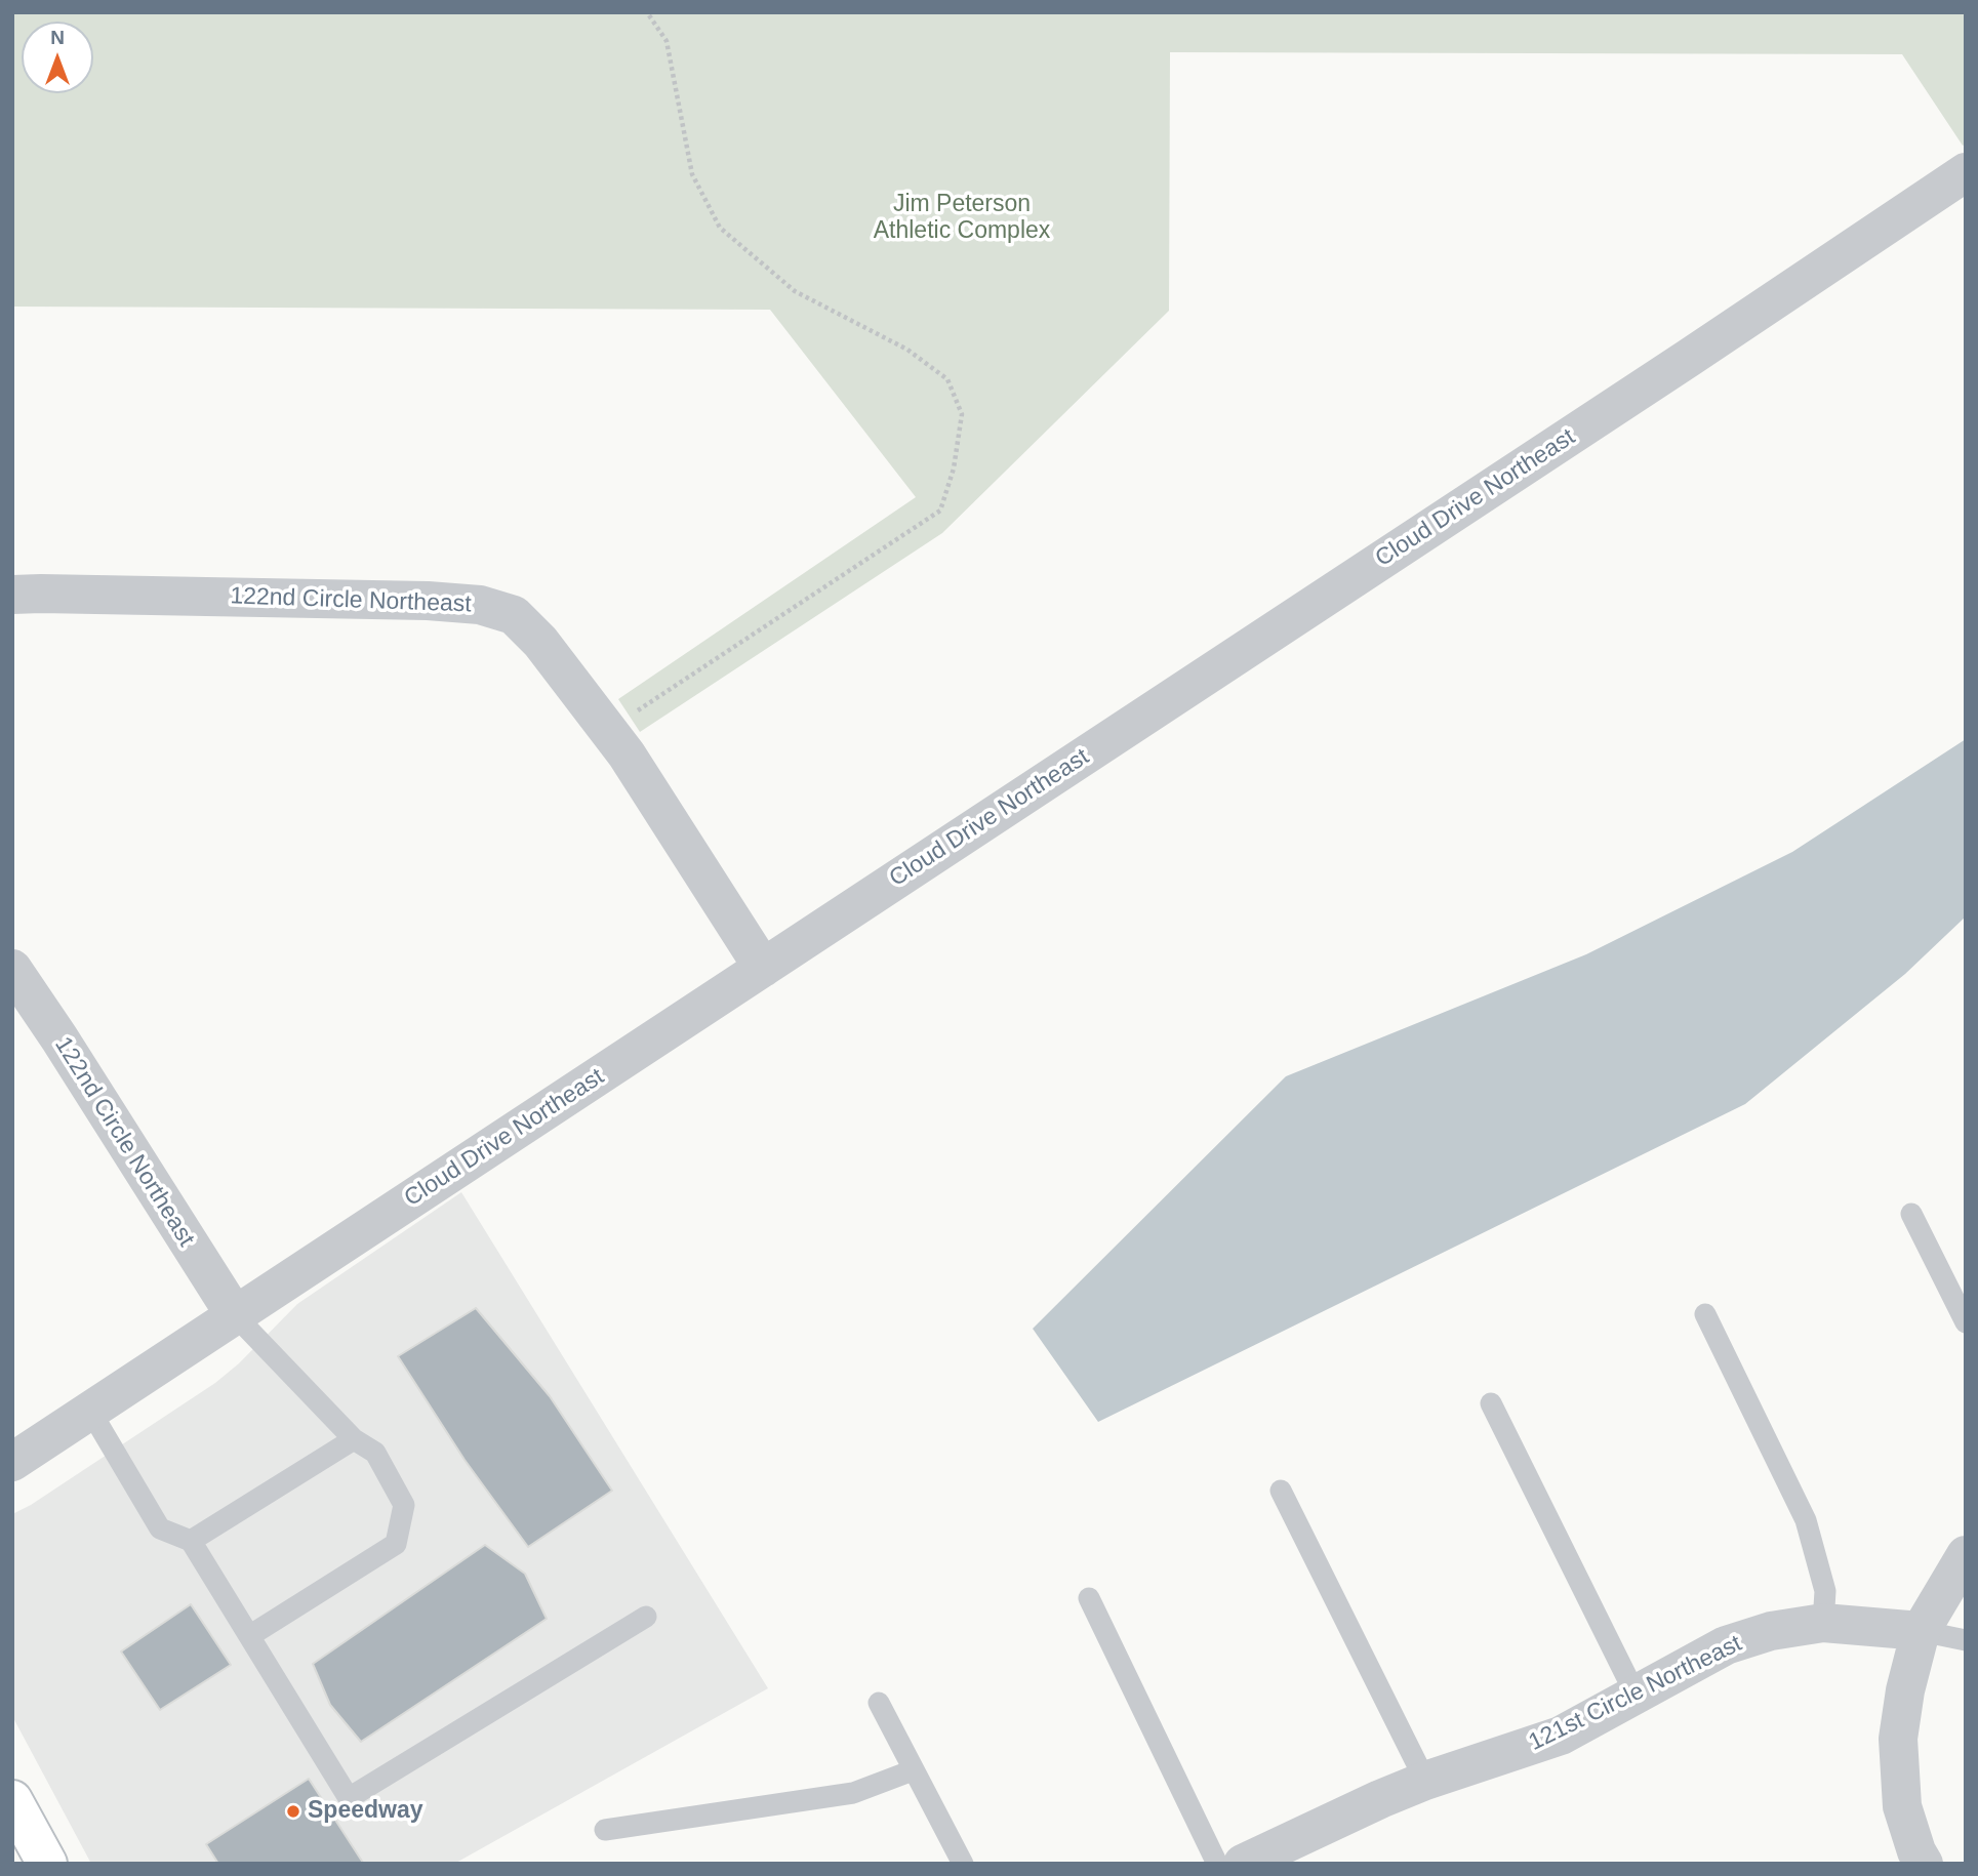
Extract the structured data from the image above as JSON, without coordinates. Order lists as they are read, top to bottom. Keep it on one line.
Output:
{"streets":{"street":["Cloud Drive Northeast","122nd Circle Northeast","121st Circle Northeast"]},"crossings":[["Cloud Drive Northeast","122nd Circle Northeast"]],"parks":["Jim Peterson Athletic Complex"],"places":["Speedway"],"north":"top"}
